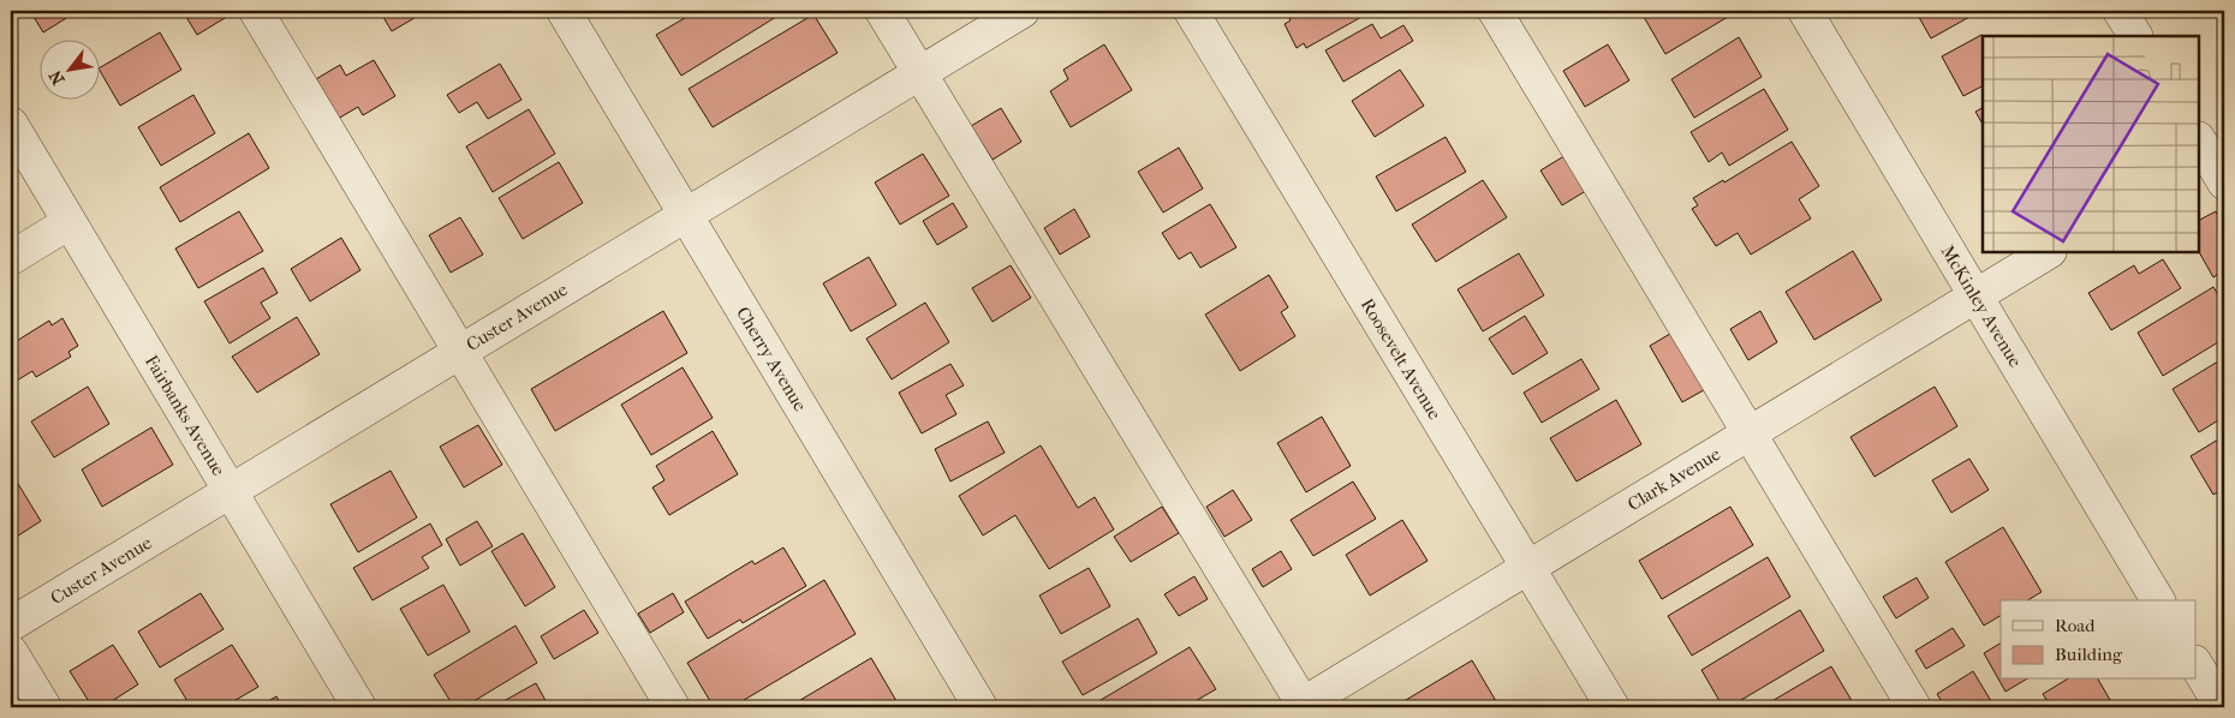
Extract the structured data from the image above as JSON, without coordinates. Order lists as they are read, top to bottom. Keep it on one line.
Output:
{"streets":{"street":["McKinley Avenue","Custer Avenue","Cherry Avenue","Roosevelt Avenue","Fairbanks Avenue","Clark Avenue"]},"crossings":[["McKinley Avenue","Clark Avenue"],["Custer Avenue","Cherry Avenue"],["Custer Avenue","Fairbanks Avenue"],["Roosevelt Avenue","Clark Avenue"]],"legend":["Road","Building"],"north":"bottom left"}
